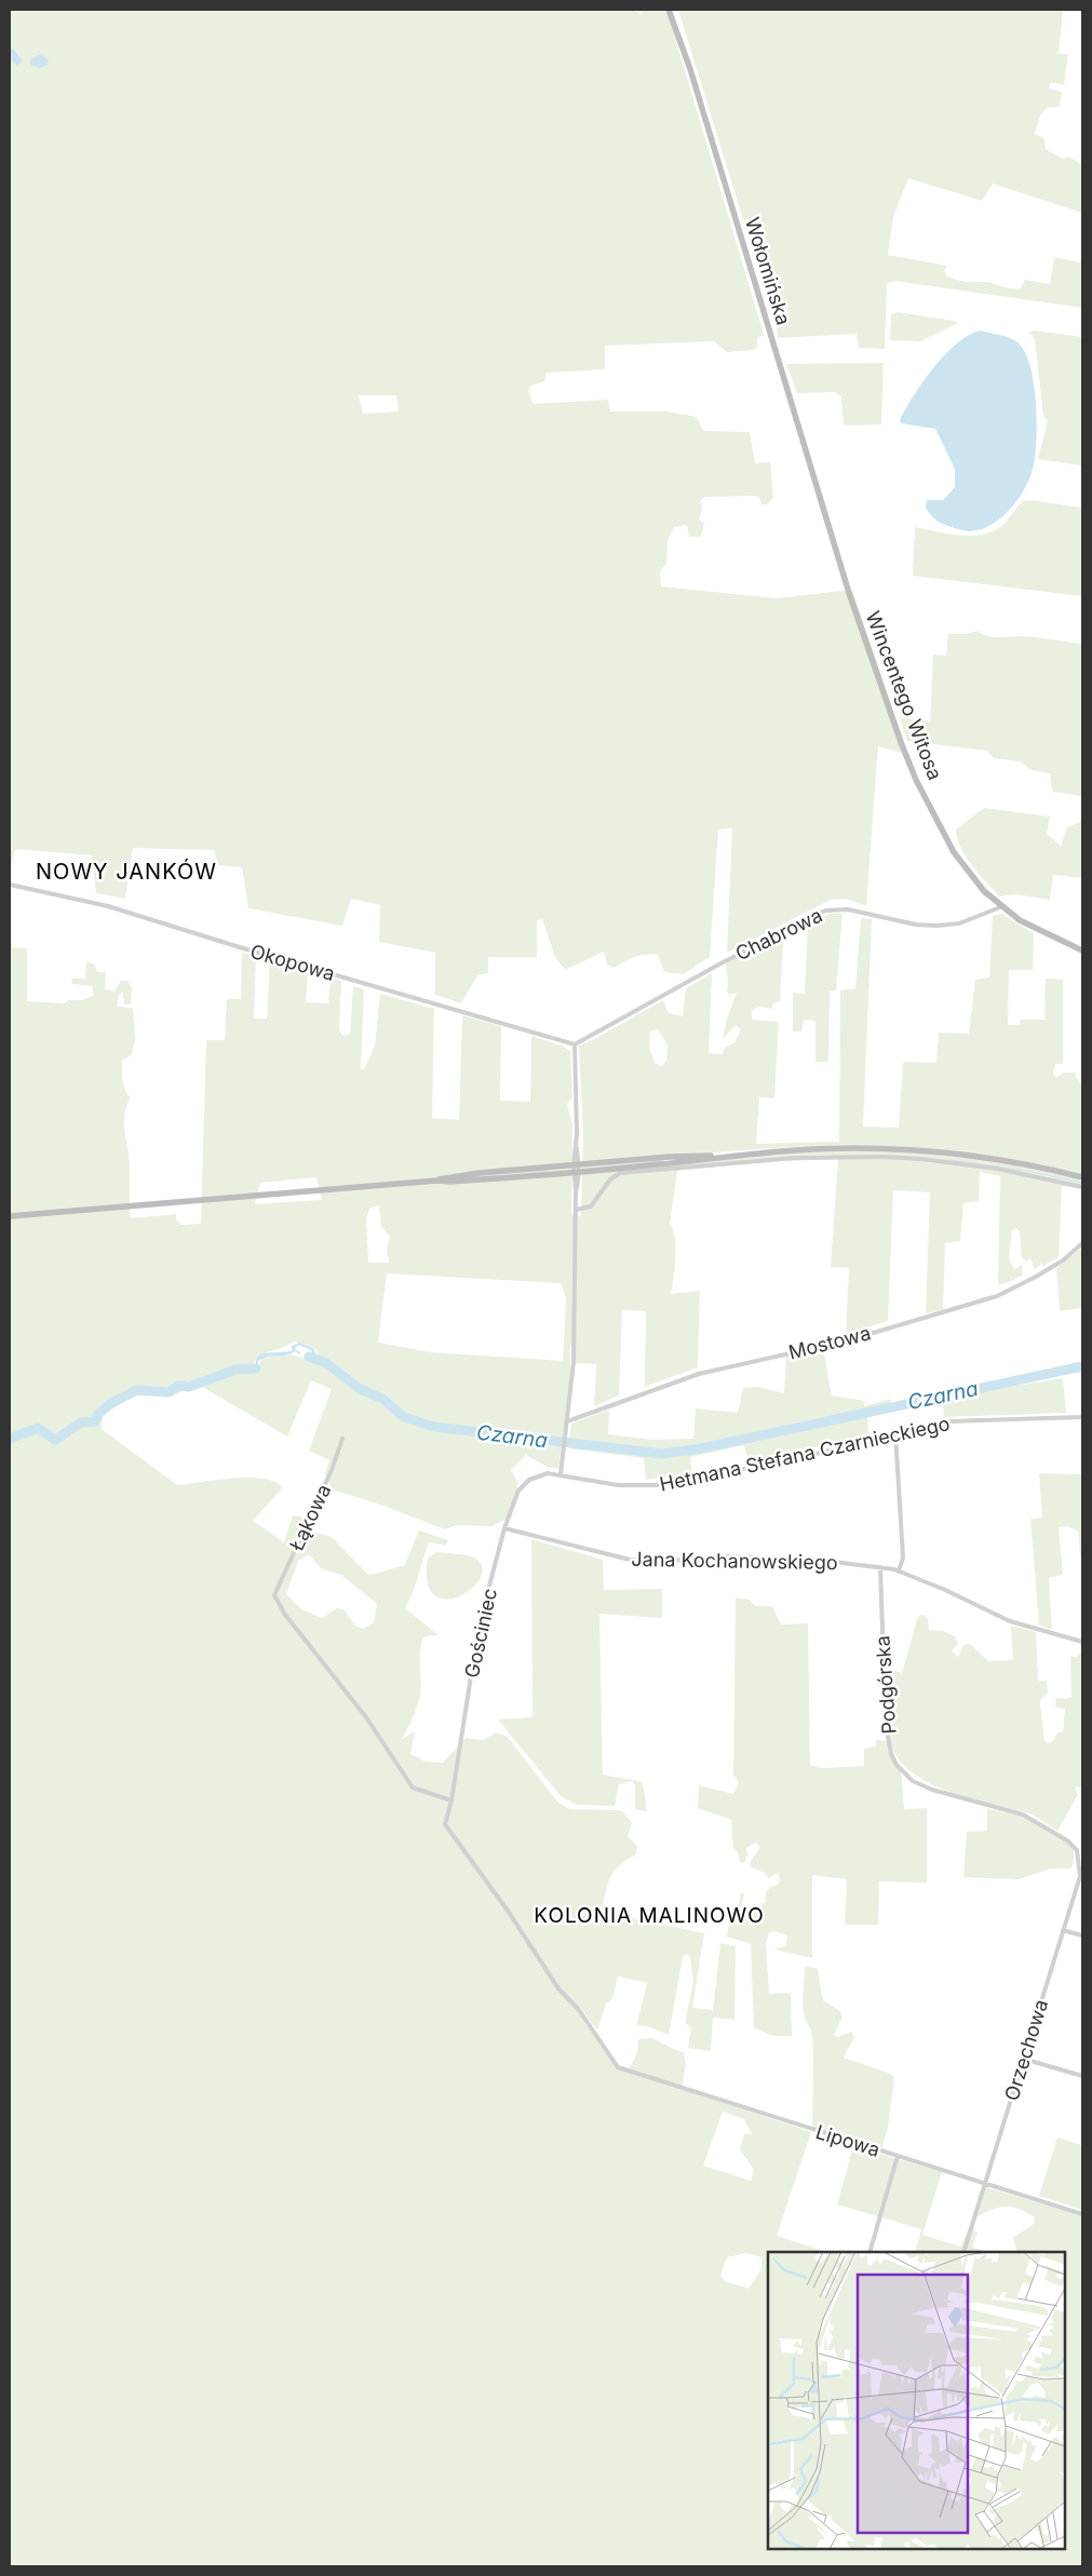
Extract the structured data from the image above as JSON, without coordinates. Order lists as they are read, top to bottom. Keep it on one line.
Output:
{"streets":{"main road":["Wołomińska","Wincentego Witosa"],"street":["Chabrowa","Okopowa","Mostowa","Hetmana Stefana Czarnieckiego","Łąkowa","Jana Kochanowskiego","Gościniec","Podgórska","Orzechowa","Lipowa"]},"crossings":[["Wołomińska","Wincentego Witosa"],["Wincentego Witosa","Chabrowa"],["Chabrowa","Okopowa"],["Hetmana Stefana Czarnieckiego","Gościniec"],["Łąkowa","Gościniec"],["Jana Kochanowskiego","Gościniec"],["Jana Kochanowskiego","Podgórska"],["Gościniec","Lipowa"],["Podgórska","Orzechowa"],["Orzechowa","Lipowa"]],"districts":["NOWY JANKÓW","KOLONIA MALINOWO"],"water":["Czarna"]}
